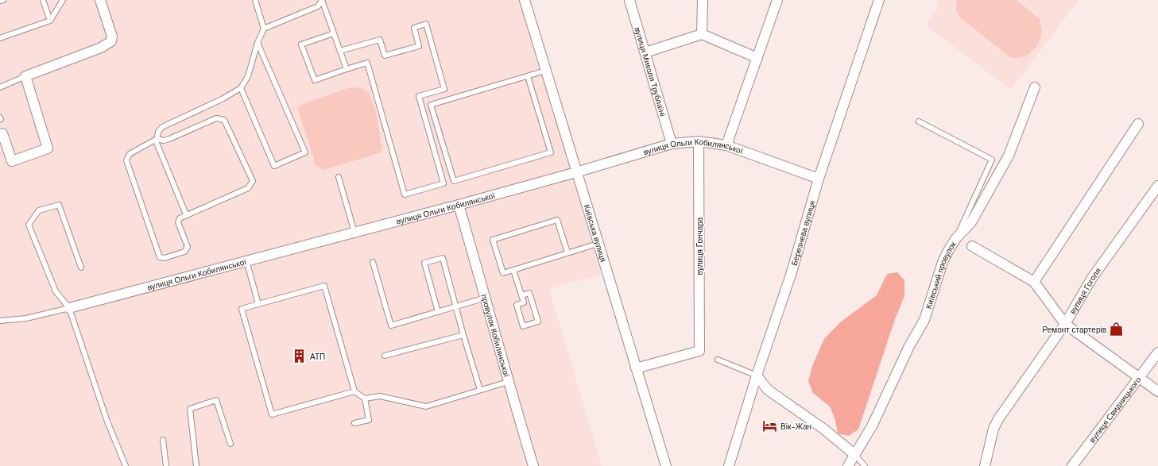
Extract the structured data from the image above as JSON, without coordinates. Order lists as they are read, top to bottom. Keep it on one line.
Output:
{"streets":{"street":["вулиця Миколи Трублаїні","вулиця Ольги Кобилянської","Березнева вулиця","Київська вулиця","вулиця Гончара","Київський провулок","вулиця Гоголя","провулок Кобилянської","вулиця Свидницького"]},"crossings":[["вулиця Миколи Трублаїні","вулиця Ольги Кобилянської"],["вулиця Ольги Кобилянської","Березнева вулиця"],["вулиця Ольги Кобилянської","Київська вулиця"],["вулиця Ольги Кобилянської","вулиця Гончара"],["вулиця Ольги Кобилянської","провулок Кобилянської"],["Київська вулиця","вулиця Гончара"]],"places":{"shop":["Ремонт стартерів"],"building":["АТП"],"hotel":["Вік-Жан"]}}
